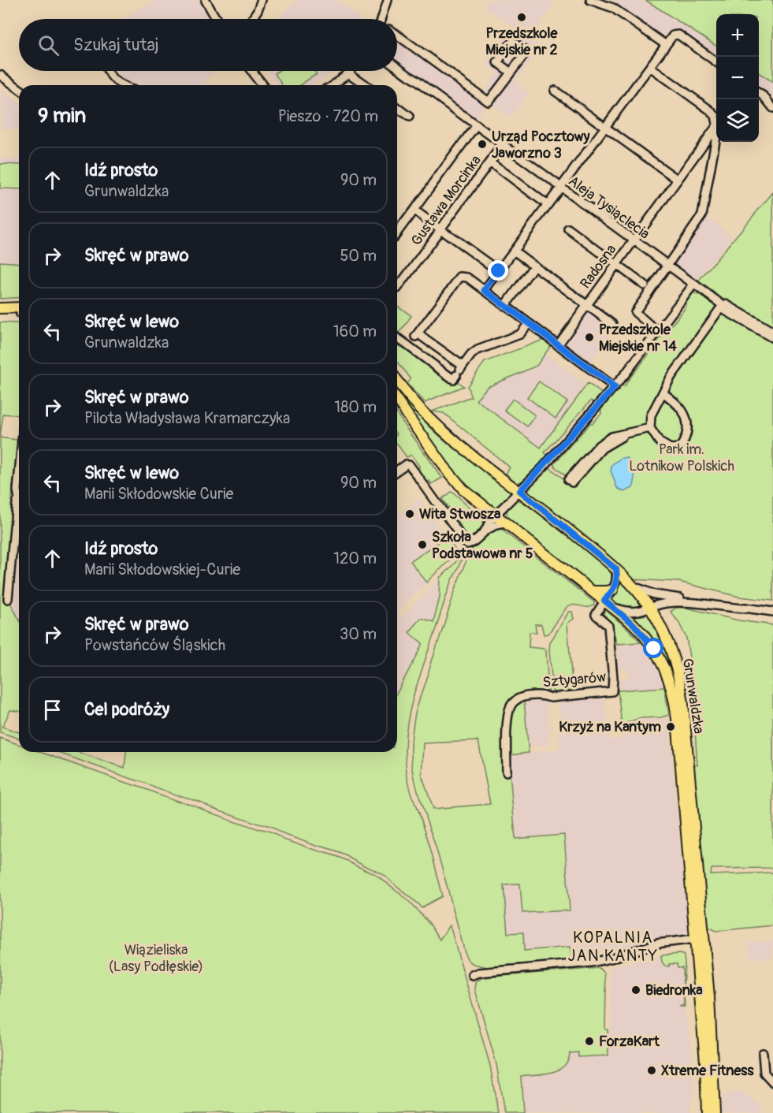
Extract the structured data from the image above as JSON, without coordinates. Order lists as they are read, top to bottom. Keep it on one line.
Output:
{"streets":{"main road":["Grunwaldzka"],"street":["Gustawa Morcinka","Aleja Tysiąclecia","Radosna","Sztygarów"]},"crossings":[["Gustawa Morcinka","Aleja Tysiąclecia"],["Aleja Tysiąclecia","Radosna"],["Sztygarów","Grunwaldzka"]],"districts":["KOPALNIA JAN KANTY"],"parks":["Park im. Lotnikow Polskich","Wiązieliska (Lasy Podłęskie)"],"places":["Przedszkole Miejskie nr 2","Urząd Pocztowy Jaworzno 3","Przedszkole Miejskie nr 14","Wita Stwosza","Szkoła Podstawowa nr 5","Krzyż na Kantym","Biedronka","ForzaKart","Xtreme Fitness"],"page":{"map_buttons":["+","−"],"search":"Szukaj tutaj","heading":["9 min","Pieszo · 720 m"],"list":[["Idź prosto","Grunwaldzka","90 m"],["Skręć w prawo","50 m"],["Skręć w lewo","Grunwaldzka","160 m"],["Skręć w prawo","Pilota Władysława Kramarczyka","180 m"],["Skręć w lewo","Marii Skłodowskie Curie","90 m"],["Idź prosto","Marii Skłodowskiej-Curie","120 m"],["Skręć w prawo","Powstańców Śląskich","30 m"],"Cel podróży"]}}
